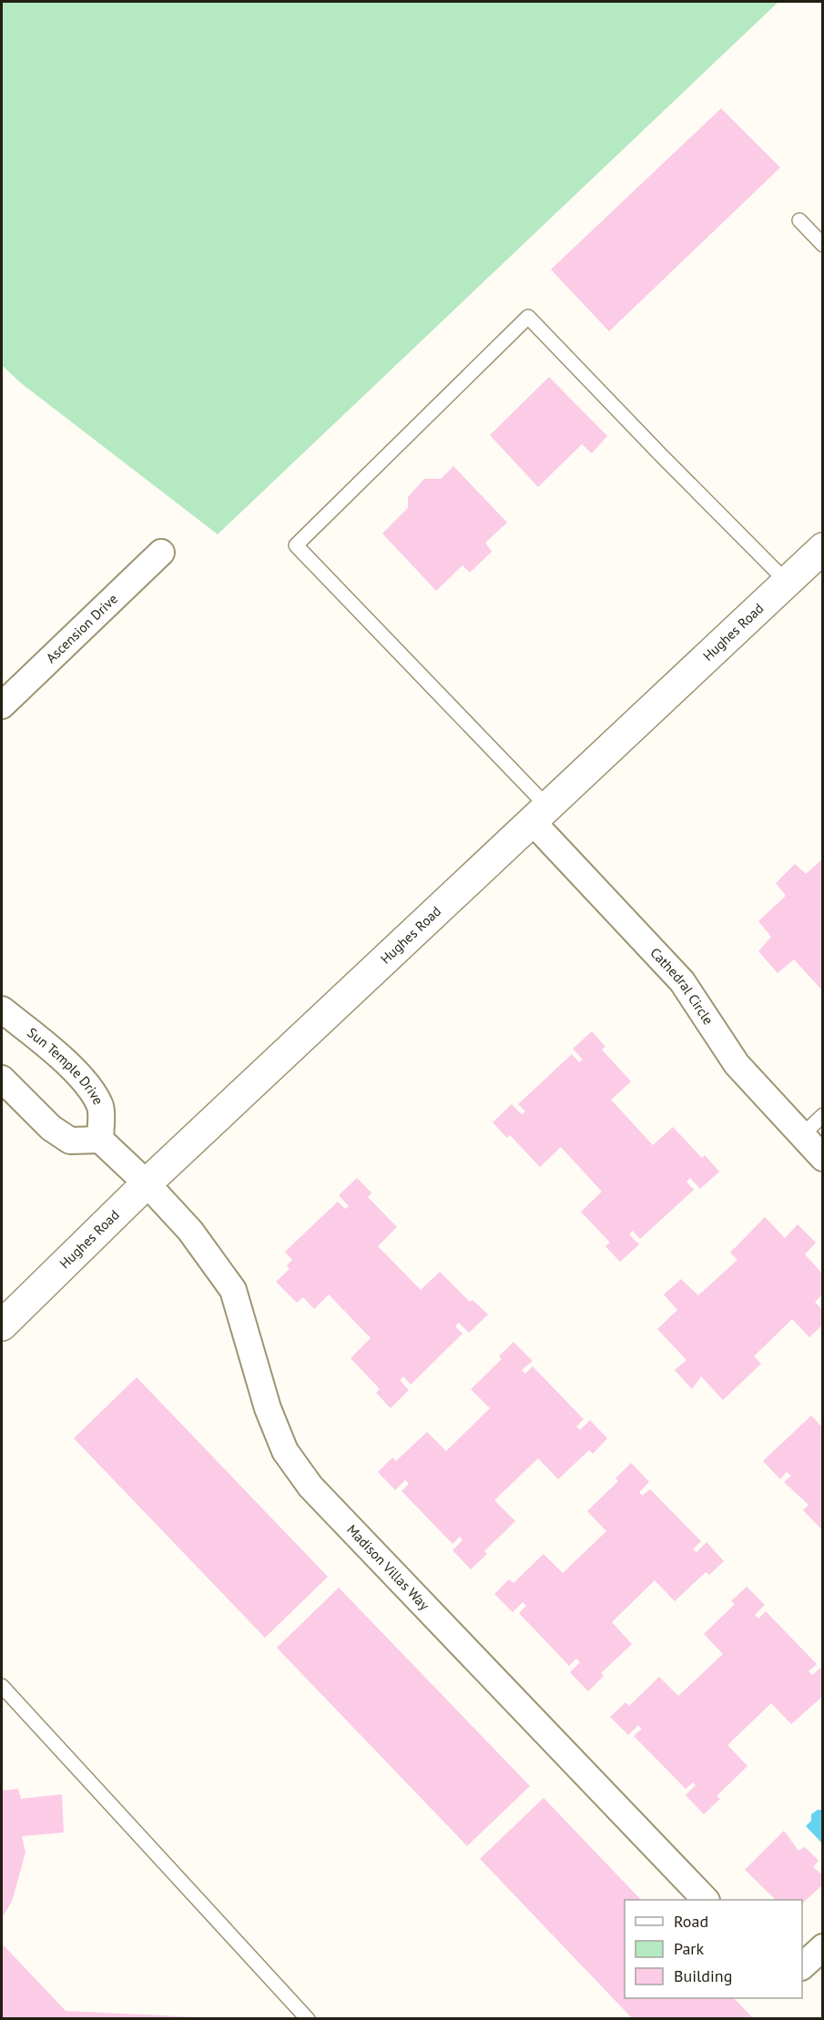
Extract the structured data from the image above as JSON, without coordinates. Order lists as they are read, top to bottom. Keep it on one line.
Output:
{"streets":{"main road":["Hughes Road"],"street":["Ascension Drive","Cathedral Circle","Sun Temple Drive","Madison Villas Way"]},"crossings":[["Hughes Road","Cathedral Circle"],["Hughes Road","Madison Villas Way"]],"legend":["Road","Park","Building"]}
